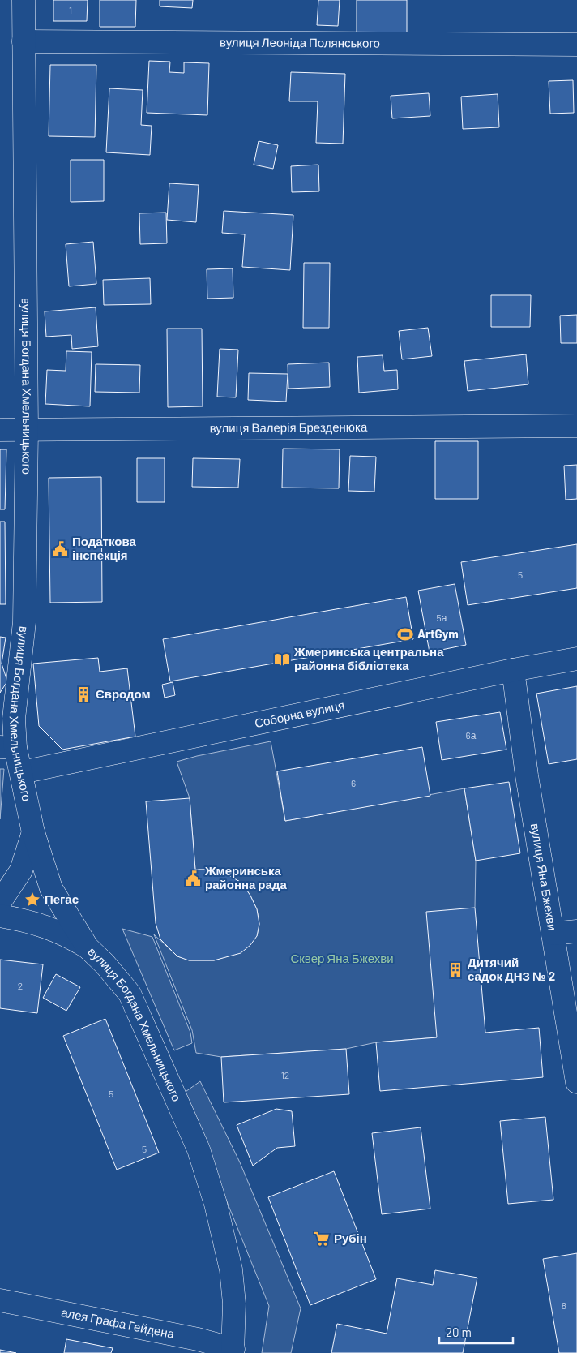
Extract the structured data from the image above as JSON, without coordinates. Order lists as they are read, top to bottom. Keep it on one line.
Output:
{"streets":{"street":["вулиця Леоніда Полянського","вулиця Богдана Хмельницького","вулиця Валерія Брезденюка","Соборна вулиця","вулиця Яна Бжехви","алея Графа Гейдена"]},"crossings":[["вулиця Леоніда Полянського","вулиця Богдана Хмельницького"],["вулиця Богдана Хмельницького","вулиця Валерія Брезденюка"],["вулиця Богдана Хмельницького","Соборна вулиця"],["вулиця Богдана Хмельницького","алея Графа Гейдена"],["Соборна вулиця","вулиця Яна Бжехви"]],"parks":["Сквер Яна Бжехви"],"places":{"public building":["Податкова інспекція","Жмеринська районна рада"],"sports":["ArtGym"],"library":["Жмеринська центральна районна бібліотека"],"building":["Євродом","Дитячий садок ДНЗ № 2"],"place":["Пегас"],"supermarket":["Рубін"]},"house_numbers":["1","5","5а","6а","6","2","12","5","5","8"],"scale_bar":"20 m"}
